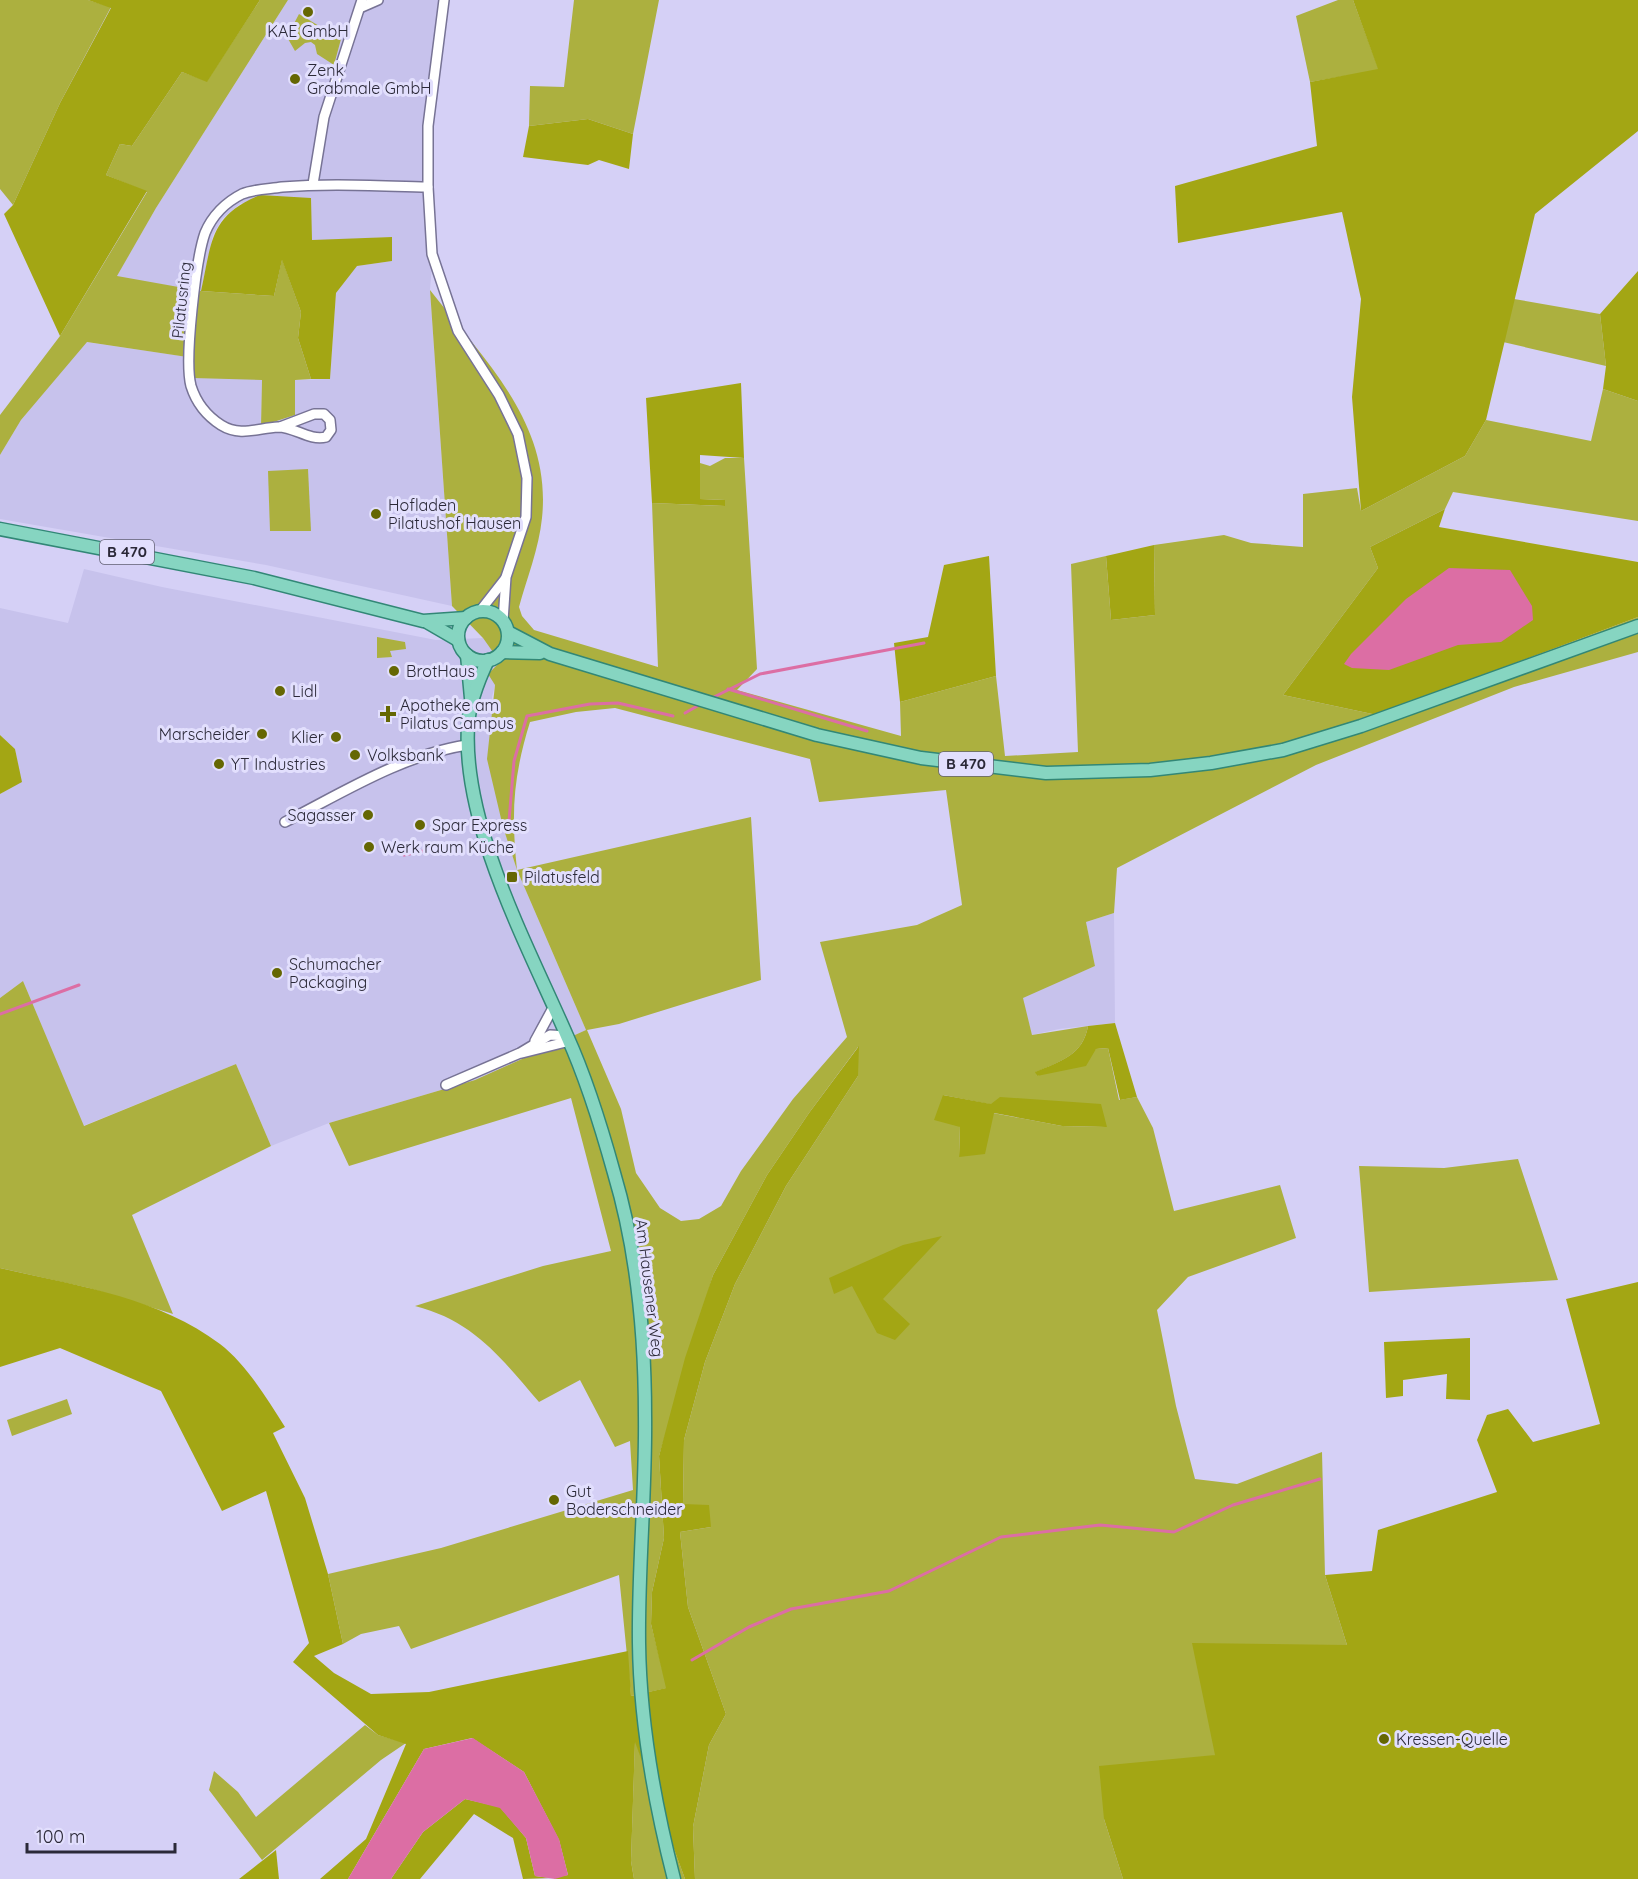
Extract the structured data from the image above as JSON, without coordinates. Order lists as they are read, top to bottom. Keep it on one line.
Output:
{"streets":{"main road":["B 470","Am Hausener Weg"],"street":["Pilatusring"]},"places":{"other":["KAE GmbH","Zenk Grabmale GmbH","Hofladen Pilatushof Hausen","BrotHaus","Lidl","Marscheider","Klier","Volksbank","YT Industries","Sagasser","Spar Express","Werk raum Küche","Schumacher Packaging","Gut Boderschneider","Kressen-Quelle"],"health":["Apotheke am Pilatus Campus"],"transit":["Pilatusfeld"]},"scale_bar":"100 m"}
